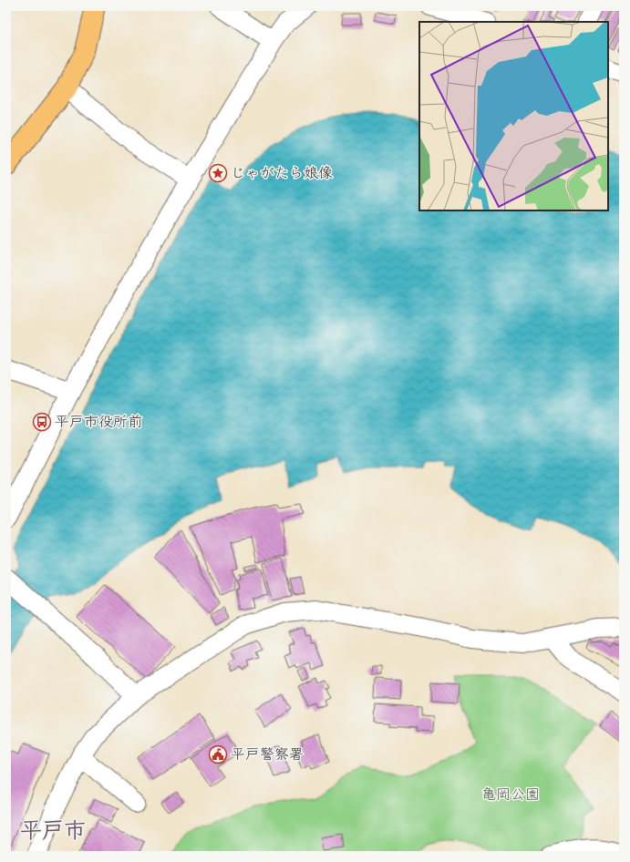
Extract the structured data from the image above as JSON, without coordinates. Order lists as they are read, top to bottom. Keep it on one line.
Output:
{"districts":["平戸市"],"parks":["亀岡公園"],"places":{"place":["じゃがたら娘像"],"bus stop":["平戸市役所前"],"public building":["平戸警察署"]}}
